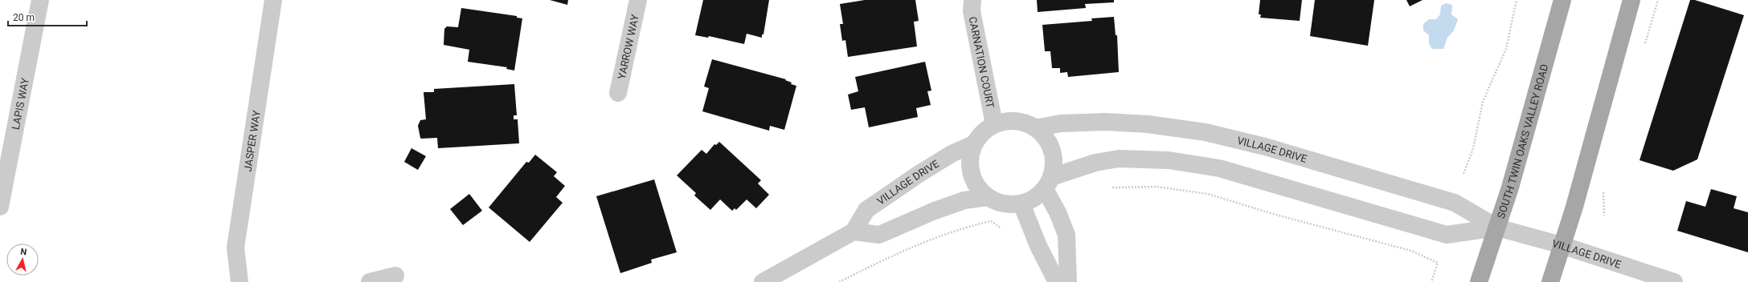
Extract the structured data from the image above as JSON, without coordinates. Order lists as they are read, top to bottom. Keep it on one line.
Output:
{"streets":{"main road":["SOUTH TWIN OAKS VALLEY ROAD"],"street":["YARROW WAY","CARNATION COURT","LAPIS WAY","JASPER WAY","VILLAGE DRIVE"]},"crossings":[["CARNATION COURT","VILLAGE DRIVE"],["SOUTH TWIN OAKS VALLEY ROAD","VILLAGE DRIVE"]],"scale_bar":"20 m","north":"top"}
